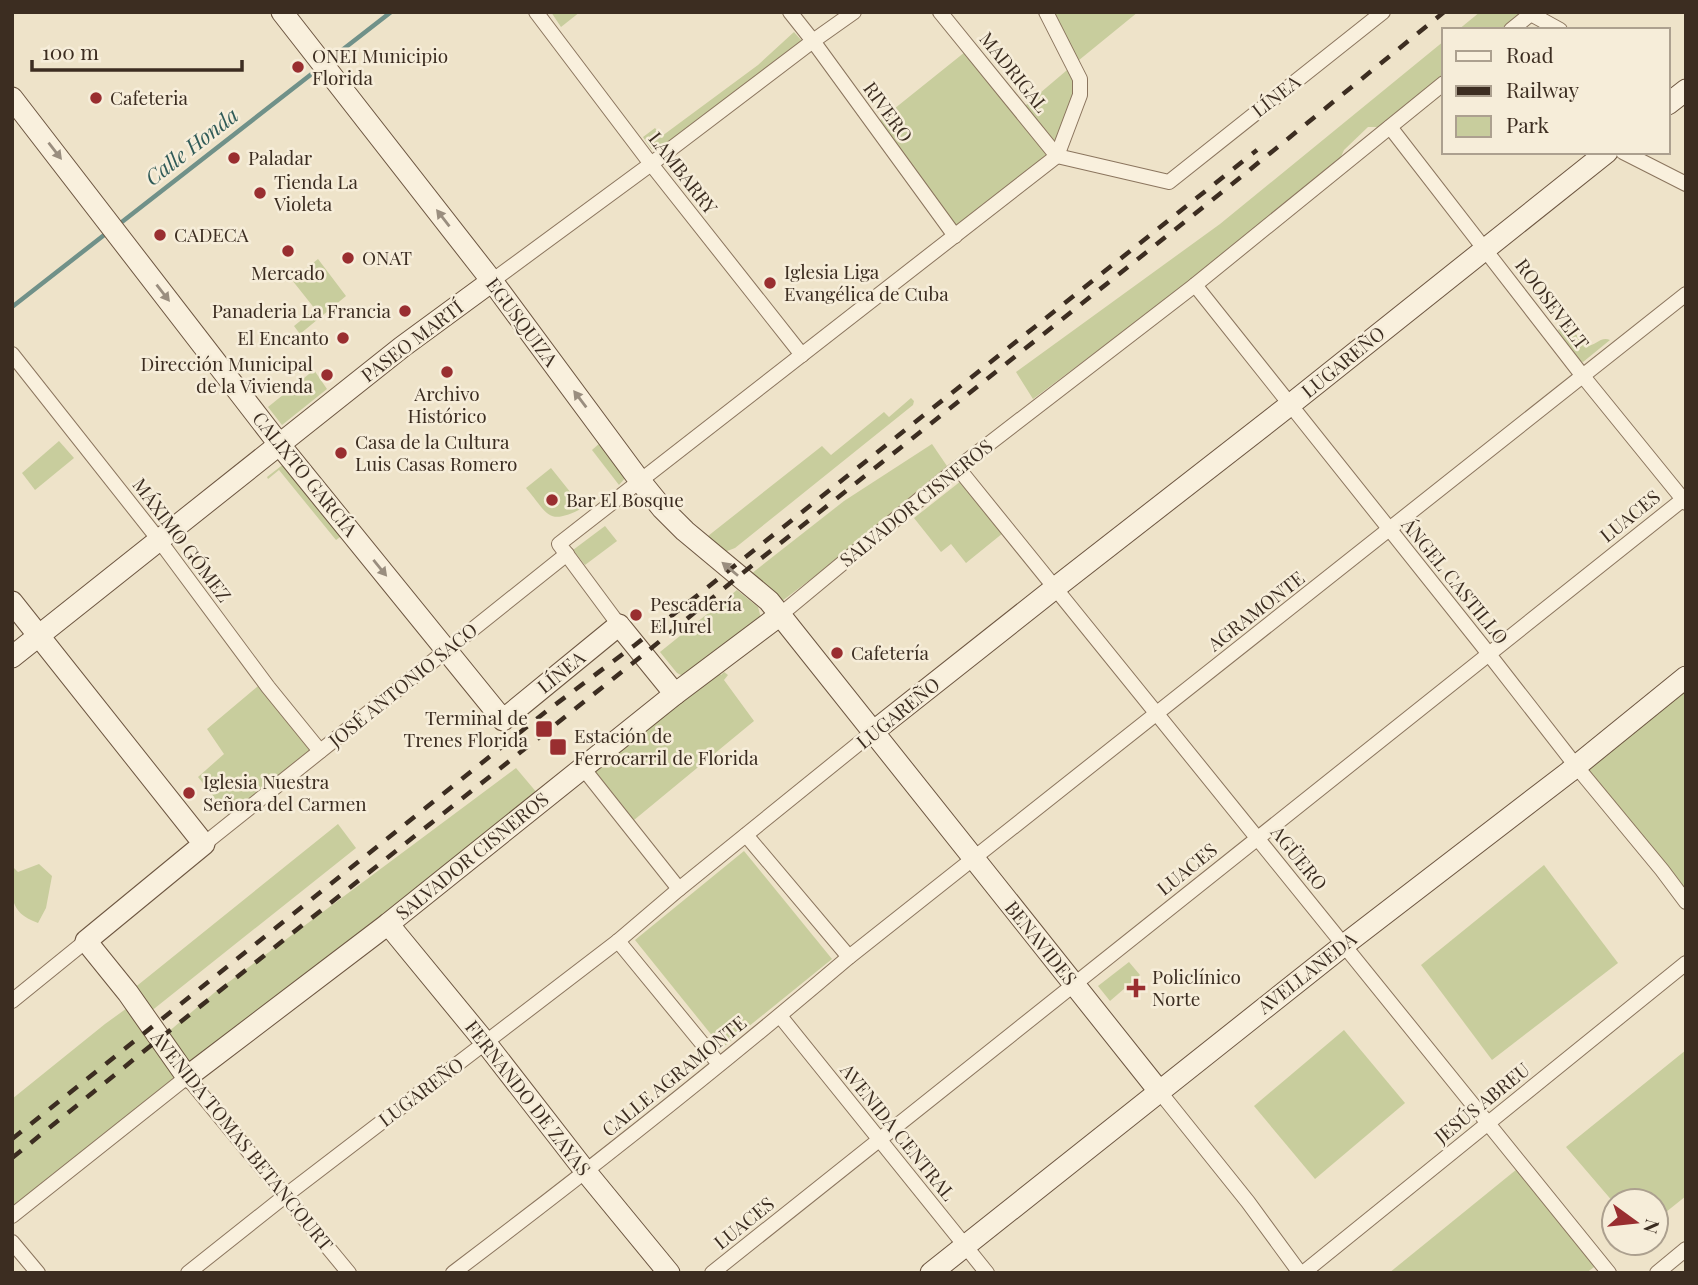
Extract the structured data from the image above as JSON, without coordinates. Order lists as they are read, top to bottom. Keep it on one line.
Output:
{"streets":{"street":["MADRIGAL","LÍNEA","RIVERO","LAMBARRY","ROOSEVELT","EGUSQUIZA","PASEO MARTÍ","LUGAREÑO","CALIXTO GARCÍA","SALVADOR CISNEROS","LUACES","MÁXIMO GÓMEZ","ÁNGEL CASTILLO","AGRAMONTE","JOSÉ ANTONIO SACO","AGÜERO","BENAVIDES","AVELLANEDA","CALLE AGRAMONTE","FERNANDO DE ZAYAS","JESÚS ABREU","AVENIDA CENTRAL","AVENIDA TOMAS BETANCOURT"]},"crossings":[["MADRIGAL","LÍNEA"],["MADRIGAL","JOSÉ ANTONIO SACO"],["LÍNEA","CALIXTO GARCÍA"],["LÍNEA","JOSÉ ANTONIO SACO"],["RIVERO","PASEO MARTÍ"],["RIVERO","JOSÉ ANTONIO SACO"],["LAMBARRY","PASEO MARTÍ"],["LAMBARRY","JOSÉ ANTONIO SACO"],["ROOSEVELT","LUGAREÑO"],["ROOSEVELT","SALVADOR CISNEROS"],["ROOSEVELT","LUACES"],["ROOSEVELT","AGRAMONTE"],["EGUSQUIZA","PASEO MARTÍ"],["EGUSQUIZA","SALVADOR CISNEROS"],["EGUSQUIZA","JOSÉ ANTONIO SACO"],["EGUSQUIZA","BENAVIDES"],["PASEO MARTÍ","CALIXTO GARCÍA"],["PASEO MARTÍ","MÁXIMO GÓMEZ"],["LUGAREÑO","ÁNGEL CASTILLO"],["LUGAREÑO","AGÜERO"],["LUGAREÑO","BENAVIDES"],["LUGAREÑO","FERNANDO DE ZAYAS"],["LUGAREÑO","AVENIDA TOMAS BETANCOURT"],["CALIXTO GARCÍA","JOSÉ ANTONIO SACO"],["SALVADOR CISNEROS","ÁNGEL CASTILLO"],["SALVADOR CISNEROS","AGÜERO"],["SALVADOR CISNEROS","BENAVIDES"],["SALVADOR CISNEROS","FERNANDO DE ZAYAS"],["SALVADOR CISNEROS","AVENIDA TOMAS BETANCOURT"],["LUACES","ÁNGEL CASTILLO"],["LUACES","AGÜERO"],["LUACES","BENAVIDES"],["LUACES","AVENIDA CENTRAL"],["MÁXIMO GÓMEZ","JOSÉ ANTONIO SACO"],["ÁNGEL CASTILLO","AGRAMONTE"],["ÁNGEL CASTILLO","AVELLANEDA"],["AGRAMONTE","AGÜERO"],["AGRAMONTE","BENAVIDES"],["AGRAMONTE","CALLE AGRAMONTE"],["JOSÉ ANTONIO SACO","AVENIDA TOMAS BETANCOURT"],["AGÜERO","AVELLANEDA"],["AGÜERO","JESÚS ABREU"],["BENAVIDES","AVELLANEDA"],["BENAVIDES","JESÚS ABREU"],["AVELLANEDA","AVENIDA CENTRAL"],["CALLE AGRAMONTE","FERNANDO DE ZAYAS"],["CALLE AGRAMONTE","AVENIDA CENTRAL"]],"one_way":["EGUSQUIZA","CALIXTO GARCÍA"],"water":["Calle Honda"],"places":{"other":["ONEI Municipio Florida","Cafeteria","Paladar","Tienda La Violeta","CADECA","Mercado","ONAT","Iglesia Liga Evangélica de Cuba","Panaderia La Francia","El Encanto","Archivo Histórico","Dirección Municipal de la Vivienda","Casa de la Cultura Luis Casas Romero","Bar El Bosque","Pescadería El Jurel","Cafetería","Iglesia Nuestra Señora del Carmen"],"transit":["Terminal de Trenes Florida","Estación de Ferrocarril de Florida"],"health":["Policlínico Norte"]},"legend":["Road","Railway","Park"],"scale_bar":"100 m","north":"right"}
